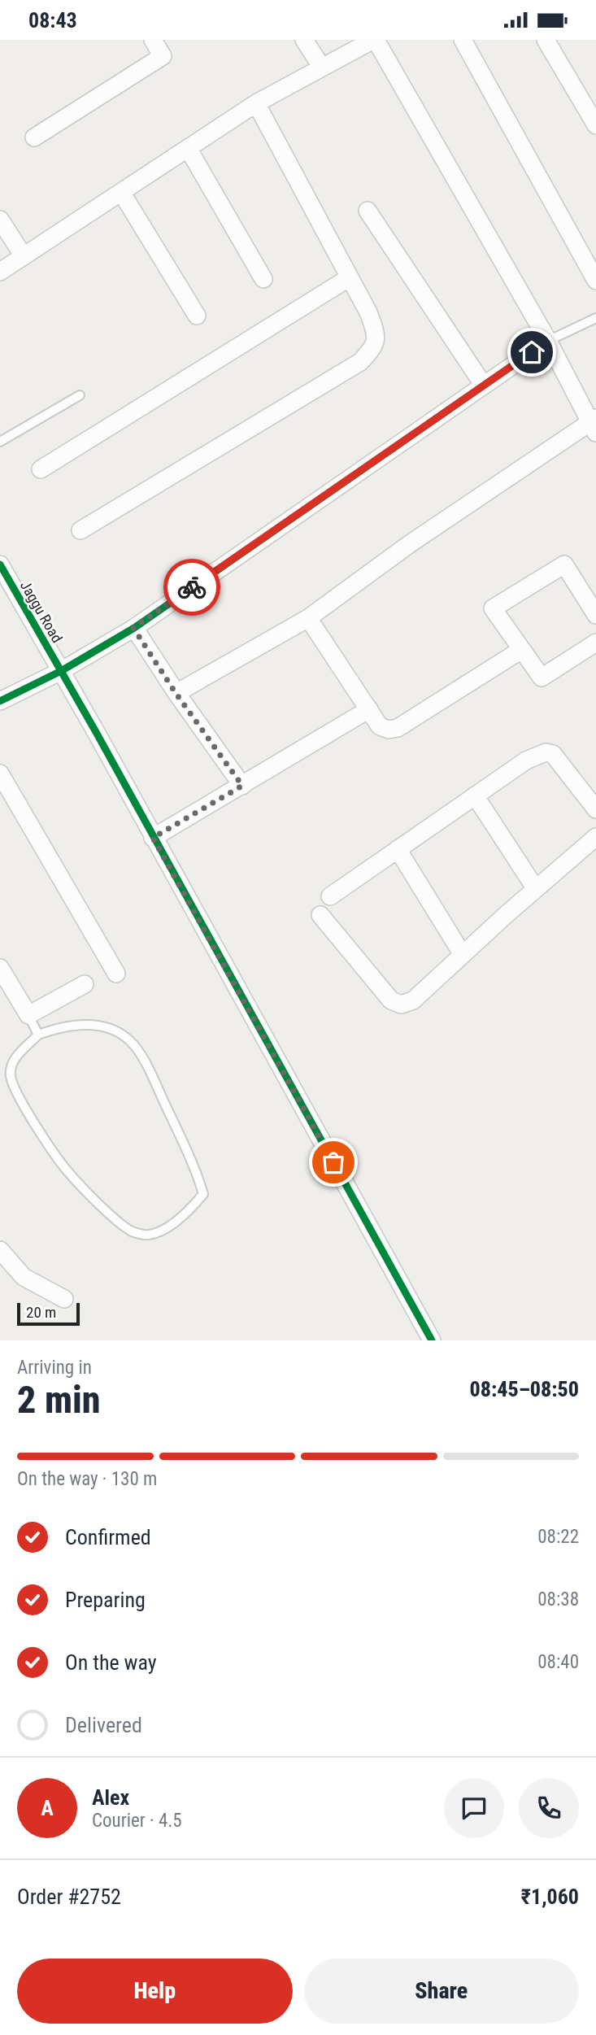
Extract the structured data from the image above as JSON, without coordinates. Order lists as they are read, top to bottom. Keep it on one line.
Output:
{"streets":{"street":["Jaggu Road"]},"scale_bar":"20 m","page":{"status":"08:43","scale":"20 m","heading":["2 min","Arriving in","08:45–08:50"],"panel":["Alex","Courier · 4.5","Order #2752","₹1,060"],"bar":"On the way · 130 m","list":[["Confirmed","08:22"],["Preparing","08:38"],["On the way","08:40"],"Delivered"],"round":"A","buttons":["Help","Share"]}}
